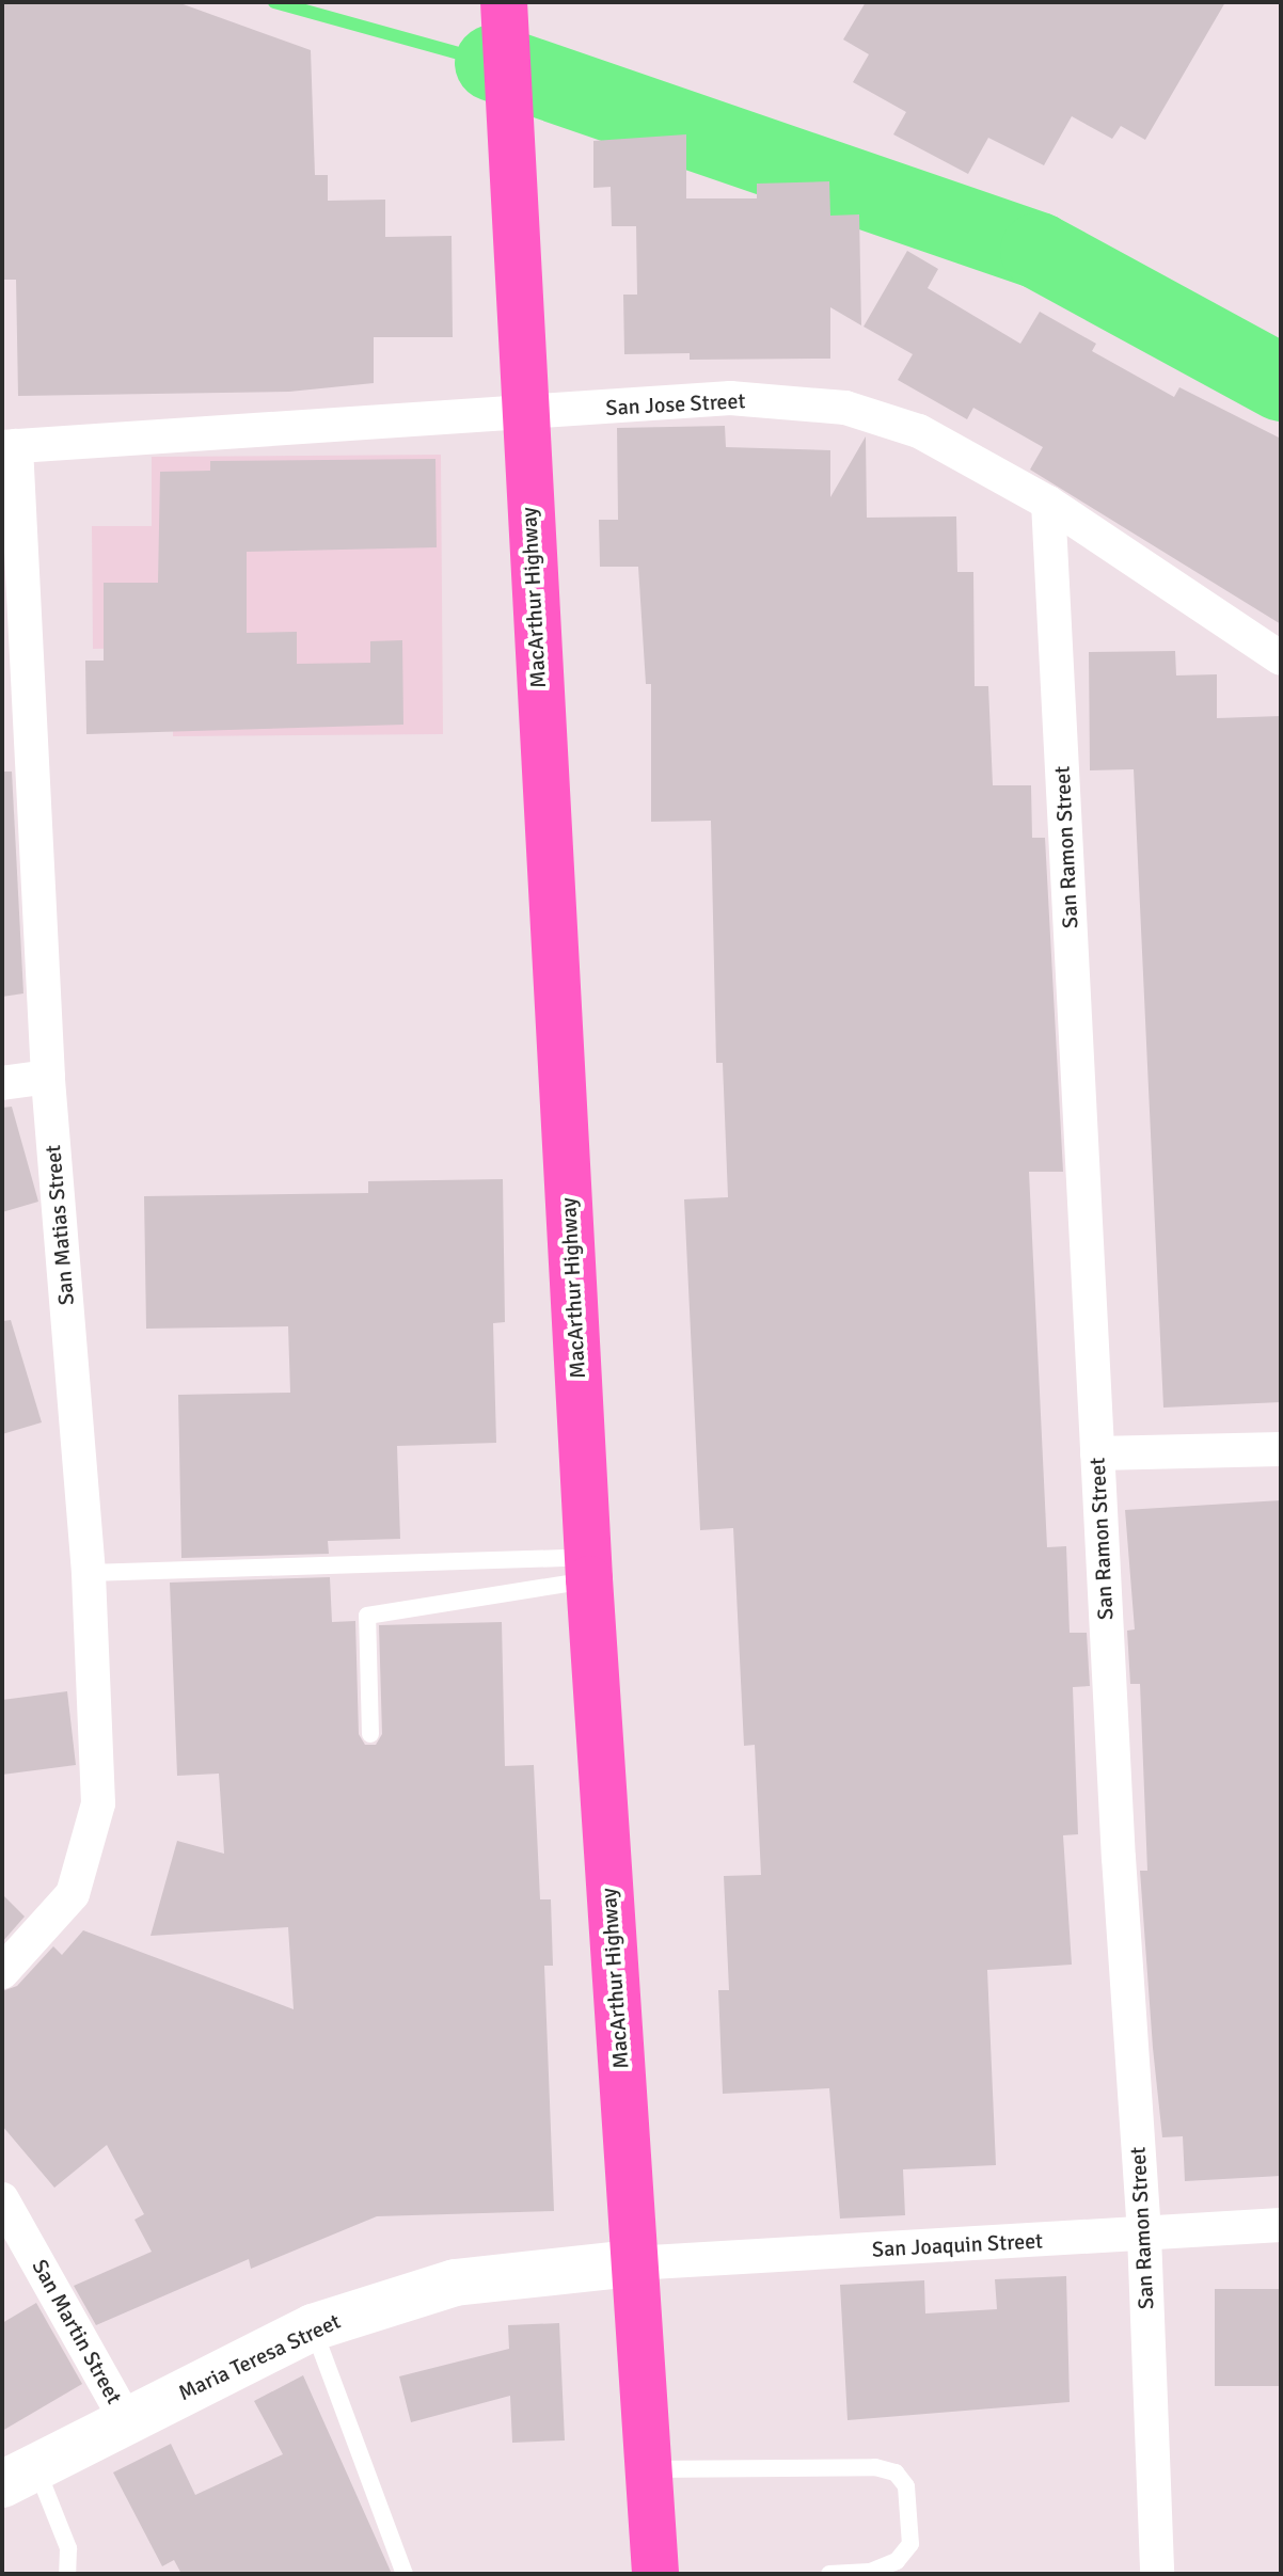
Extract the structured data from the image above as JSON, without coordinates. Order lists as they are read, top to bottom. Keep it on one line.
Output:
{"streets":{"highway":["MacArthur Highway"],"street":["San Jose Street","San Ramon Street","San Matias Street","San Joaquin Street","San Martin Street","Maria Teresa Street"]},"crossings":[["San Jose Street","MacArthur Highway"],["San Jose Street","San Ramon Street"],["San Jose Street","San Matias Street"],["MacArthur Highway","San Joaquin Street"],["MacArthur Highway","Maria Teresa Street"],["San Ramon Street","San Joaquin Street"],["San Joaquin Street","Maria Teresa Street"],["San Martin Street","Maria Teresa Street"]]}
